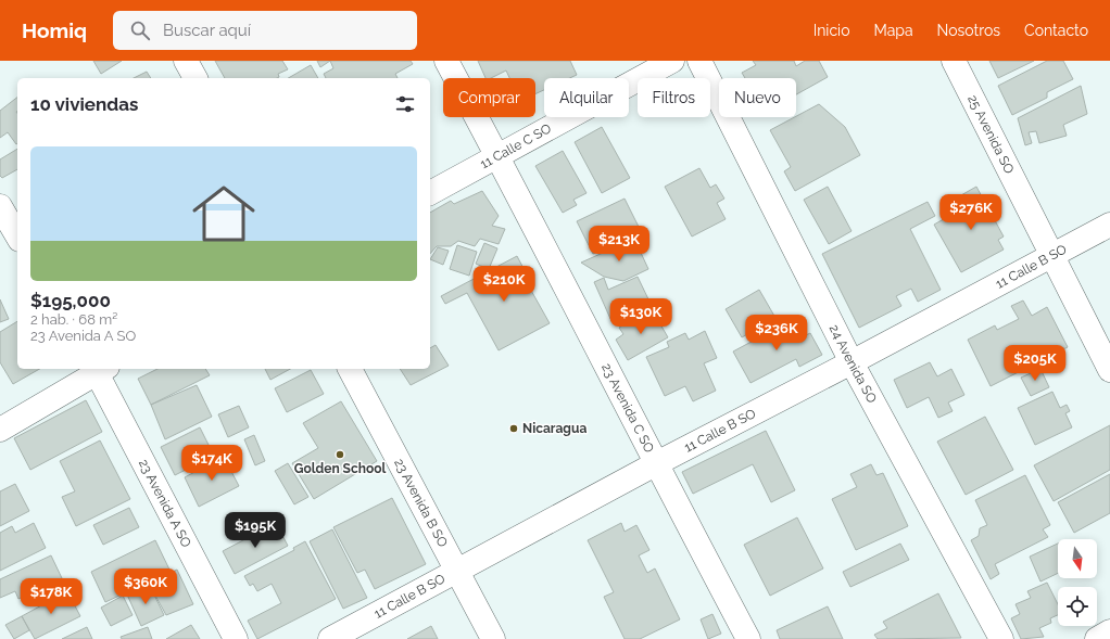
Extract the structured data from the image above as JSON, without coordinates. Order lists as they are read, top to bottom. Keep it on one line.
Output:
{"streets":{"street":["25 Avenida SO","11 Calle C SO","11 Calle B SO","24 Avenida SO","23 Avenida C SO","23 Avenida A SO","23 Avenida B SO"]},"crossings":[["25 Avenida SO","11 Calle B SO"],["11 Calle C SO","23 Avenida C SO"],["11 Calle B SO","24 Avenida SO"],["11 Calle B SO","23 Avenida C SO"],["11 Calle B SO","23 Avenida B SO"]],"places":["Nicaragua","Golden School"],"north":"bottom","page":{"header":"Homiq","search":"Buscar aquí","nav":["Inicio","Mapa","Nosotros","Contacto"],"chip":["Comprar","Alquilar","Filtros","Nuevo"],"heading":"10 viviendas","list":[{"name":"$195,000","note":"2 hab. · 68 m² · 23 Avenida A SO"}],"price":["$276K","$213K","$210K","$130K","$236K","$205K","$174K","$195K","$360K","$178K"]}}
